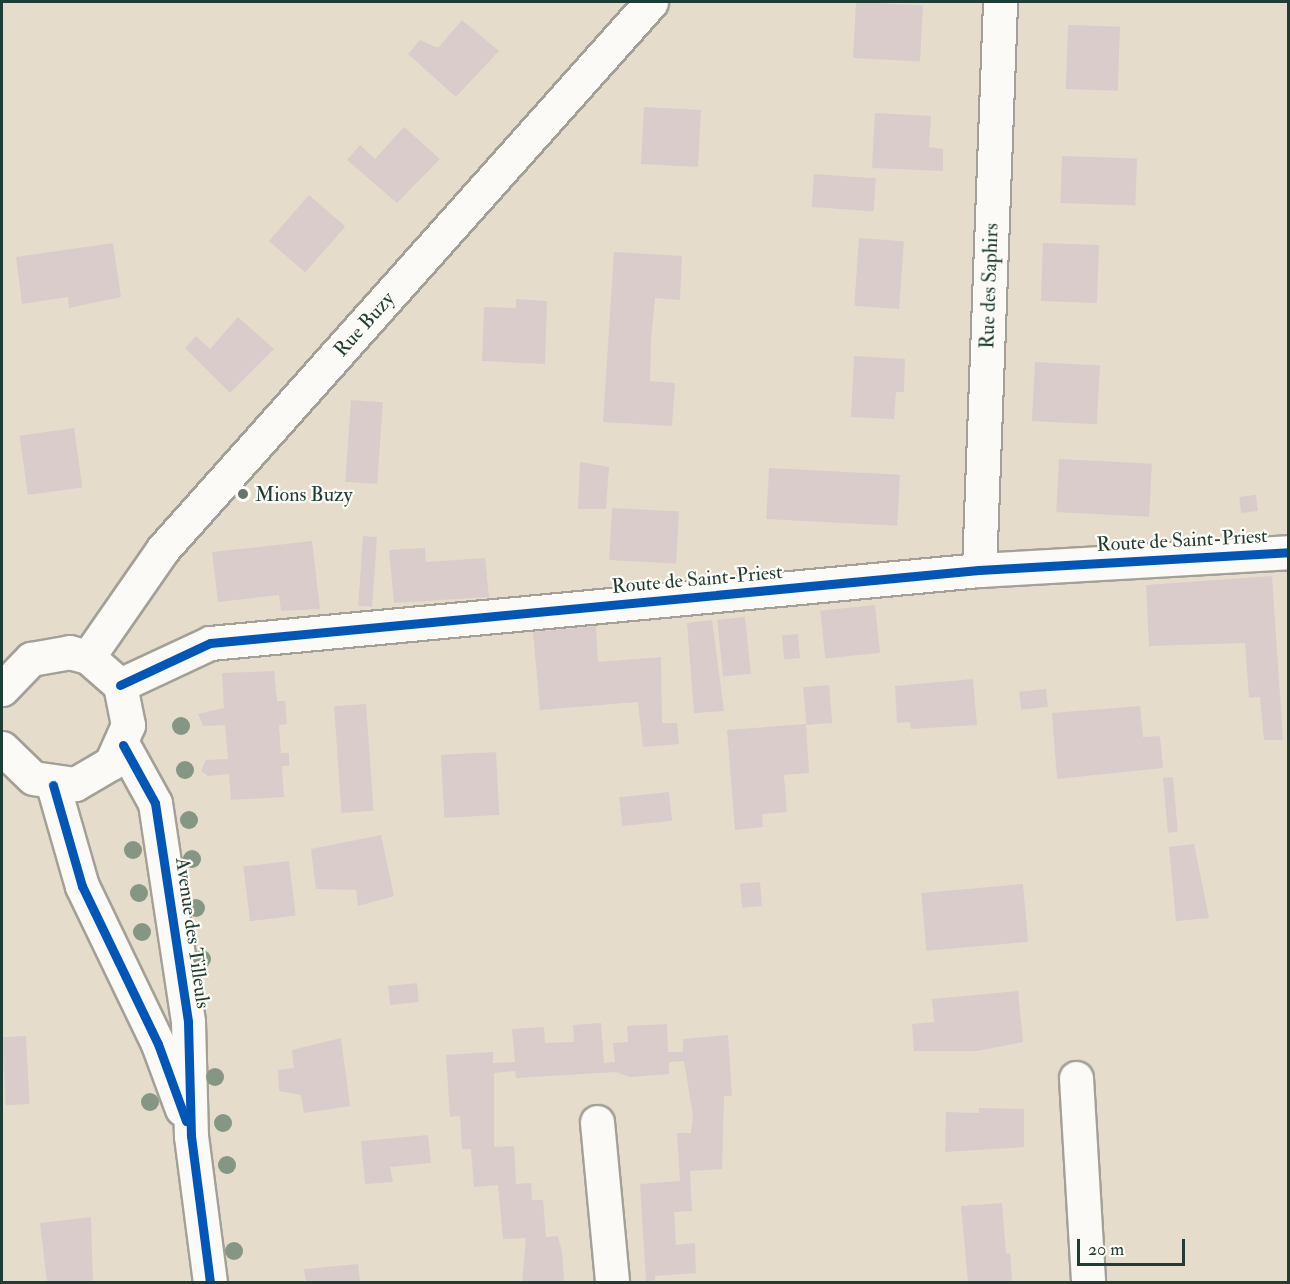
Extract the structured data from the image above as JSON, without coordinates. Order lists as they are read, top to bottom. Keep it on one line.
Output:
{"streets":{"street":["Rue des Saphirs","Rue Buzy","Route de Saint-Priest","Avenue des Tilleuls"]},"crossings":[["Rue des Saphirs","Route de Saint-Priest"]],"places":["Mions Buzy"],"scale_bar":"20 m"}
